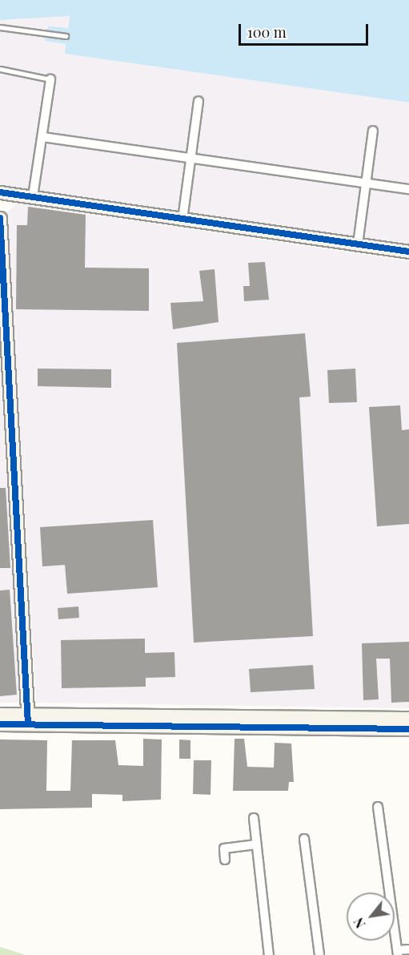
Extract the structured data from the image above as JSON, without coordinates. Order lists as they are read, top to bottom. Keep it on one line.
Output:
{"scale_bar":"100 m","north":"bottom left"}
